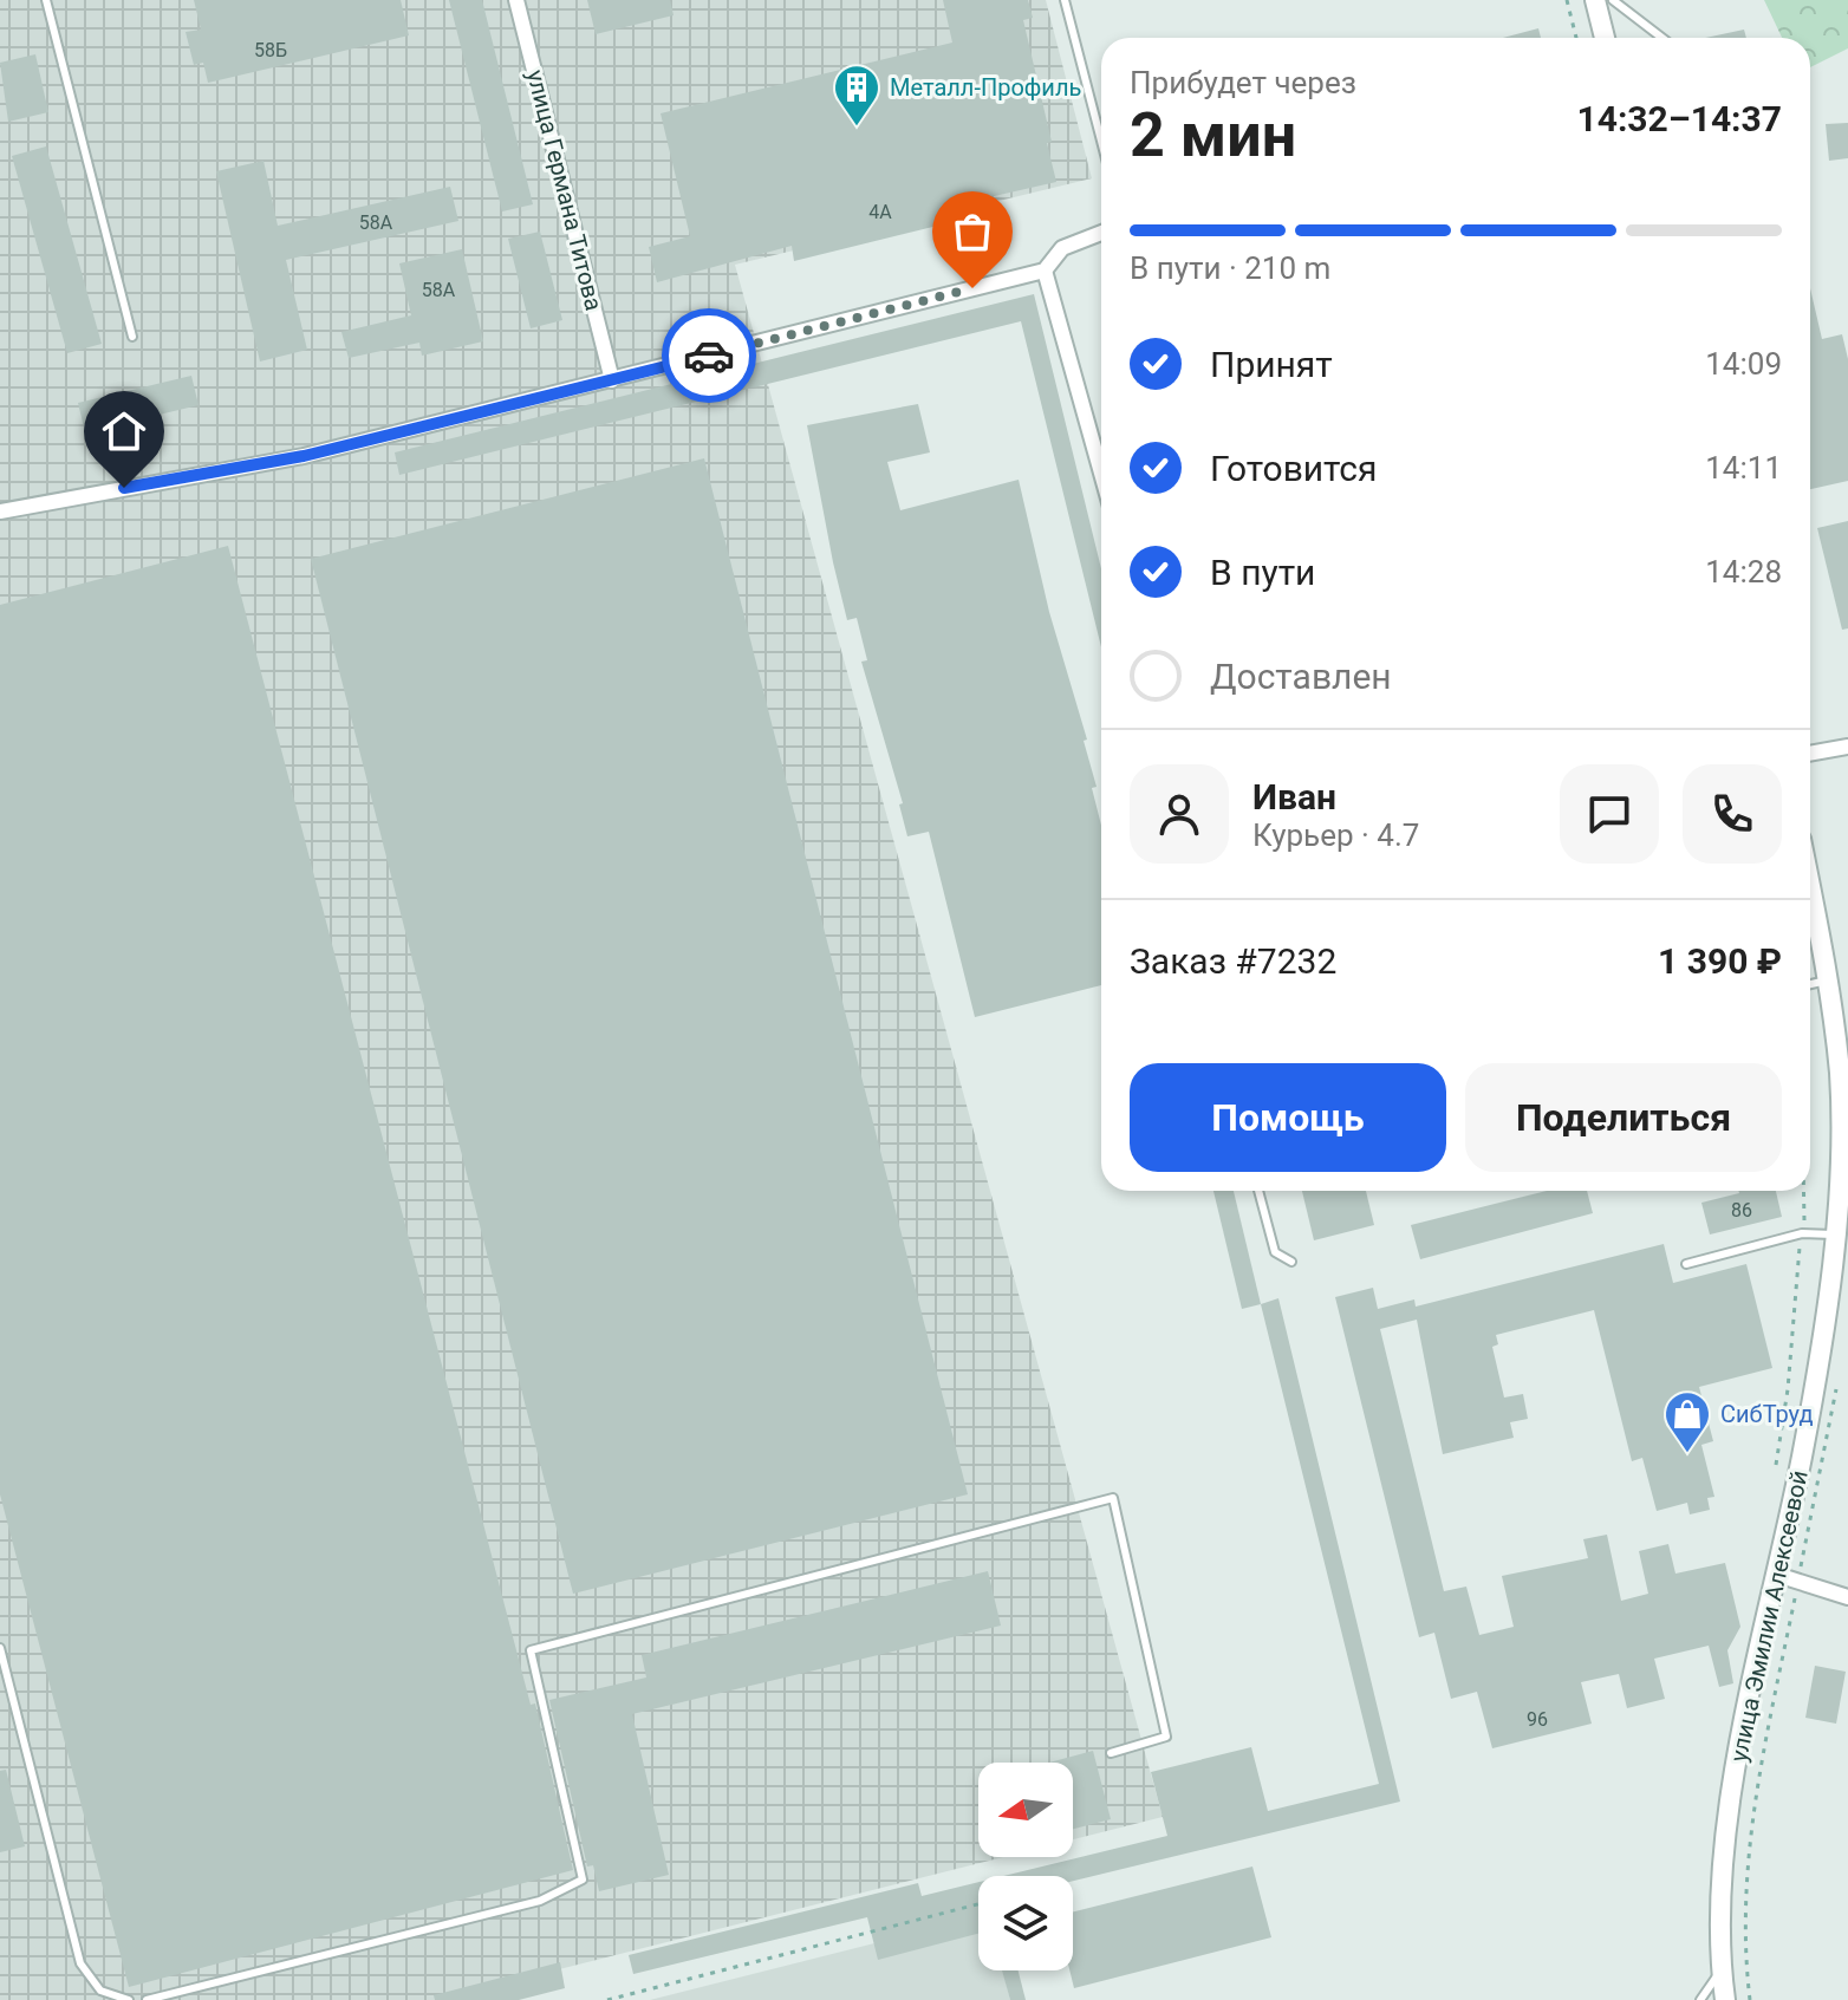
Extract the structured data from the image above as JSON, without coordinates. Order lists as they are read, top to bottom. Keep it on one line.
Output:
{"streets":{"street":["улица Германа Титова","улица Эмилии Алексеевой"]},"places":{"building":["Металл-Профиль"],"shop":["СибТруд"]},"house_numbers":["58Б","4А","58А","58А","86","96"],"north":"left","page":{"heading":["2 мин","Прибудет через","14:32–14:37"],"panel":["Иван","Курьер · 4.7","Заказ #7232","1 390 ₽"],"bar":"В пути · 210 m","list":[["Принят","14:09"],["Готовится","14:11"],["В пути","14:28"],"Доставлен"],"buttons":["Помощь","Поделиться"]}}
